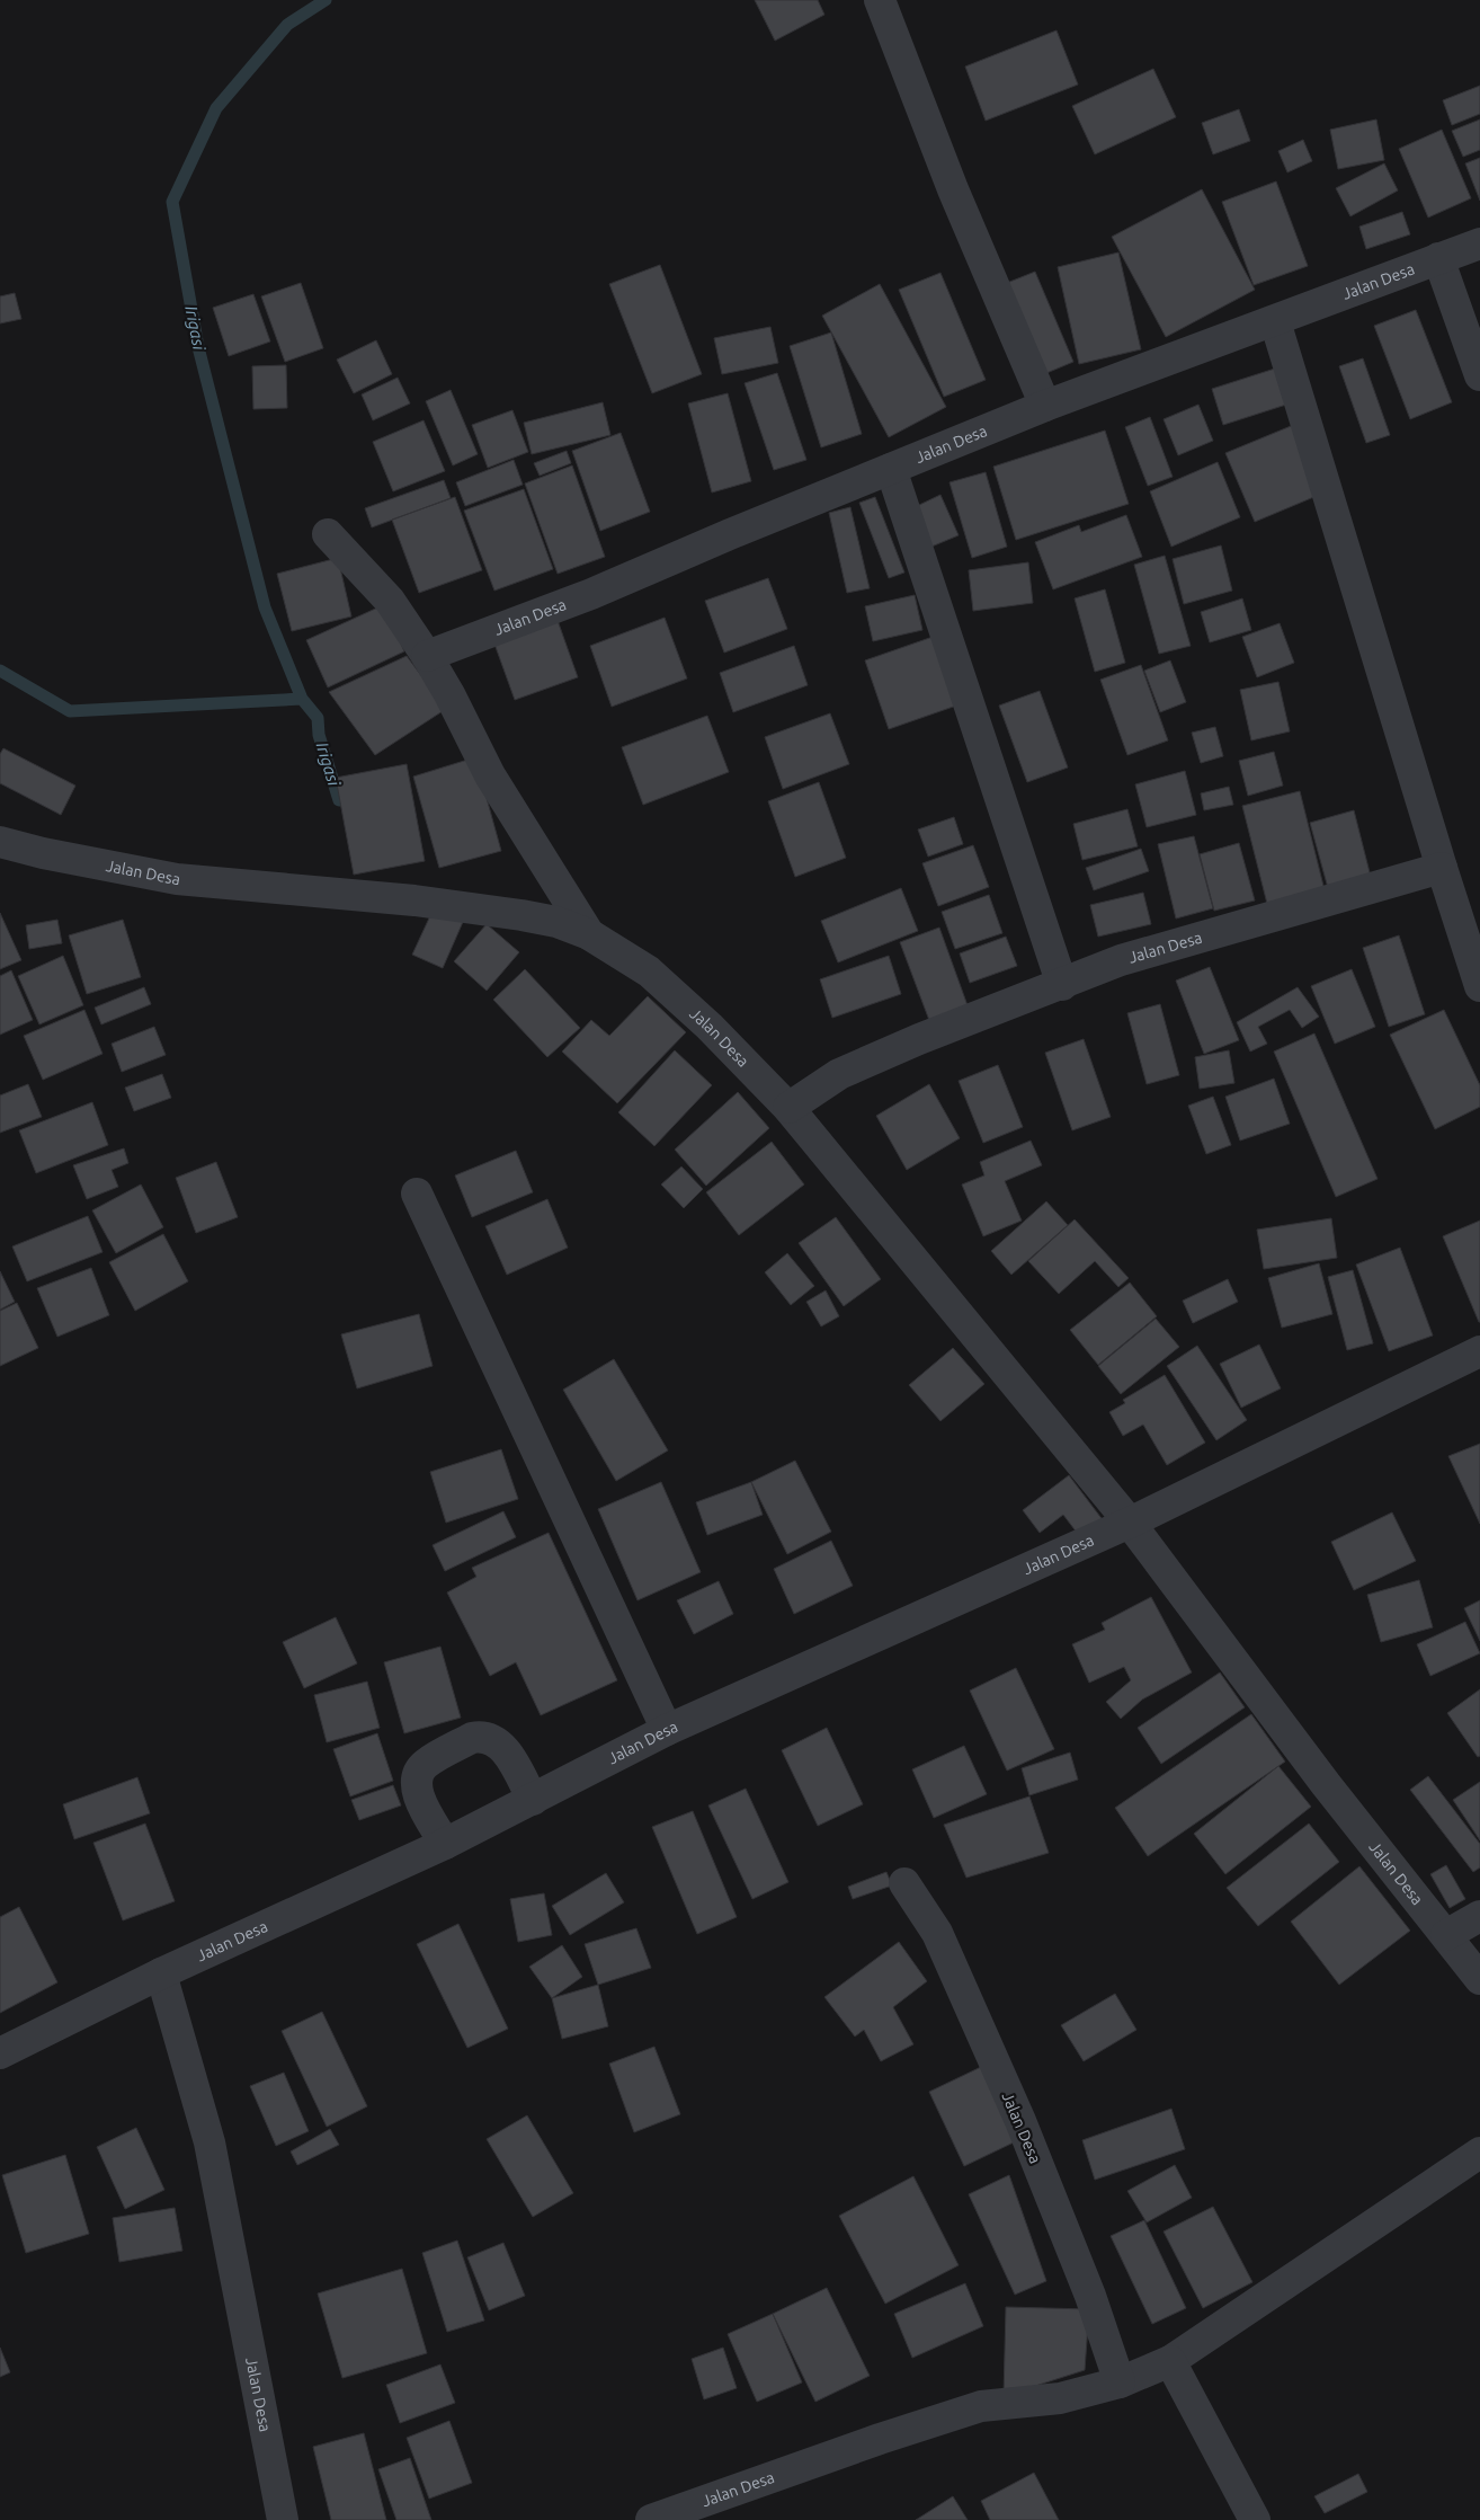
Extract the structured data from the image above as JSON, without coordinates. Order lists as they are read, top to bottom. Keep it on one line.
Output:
{"streets":{"street":["Jalan Desa"]},"water":["Irigasi"]}
